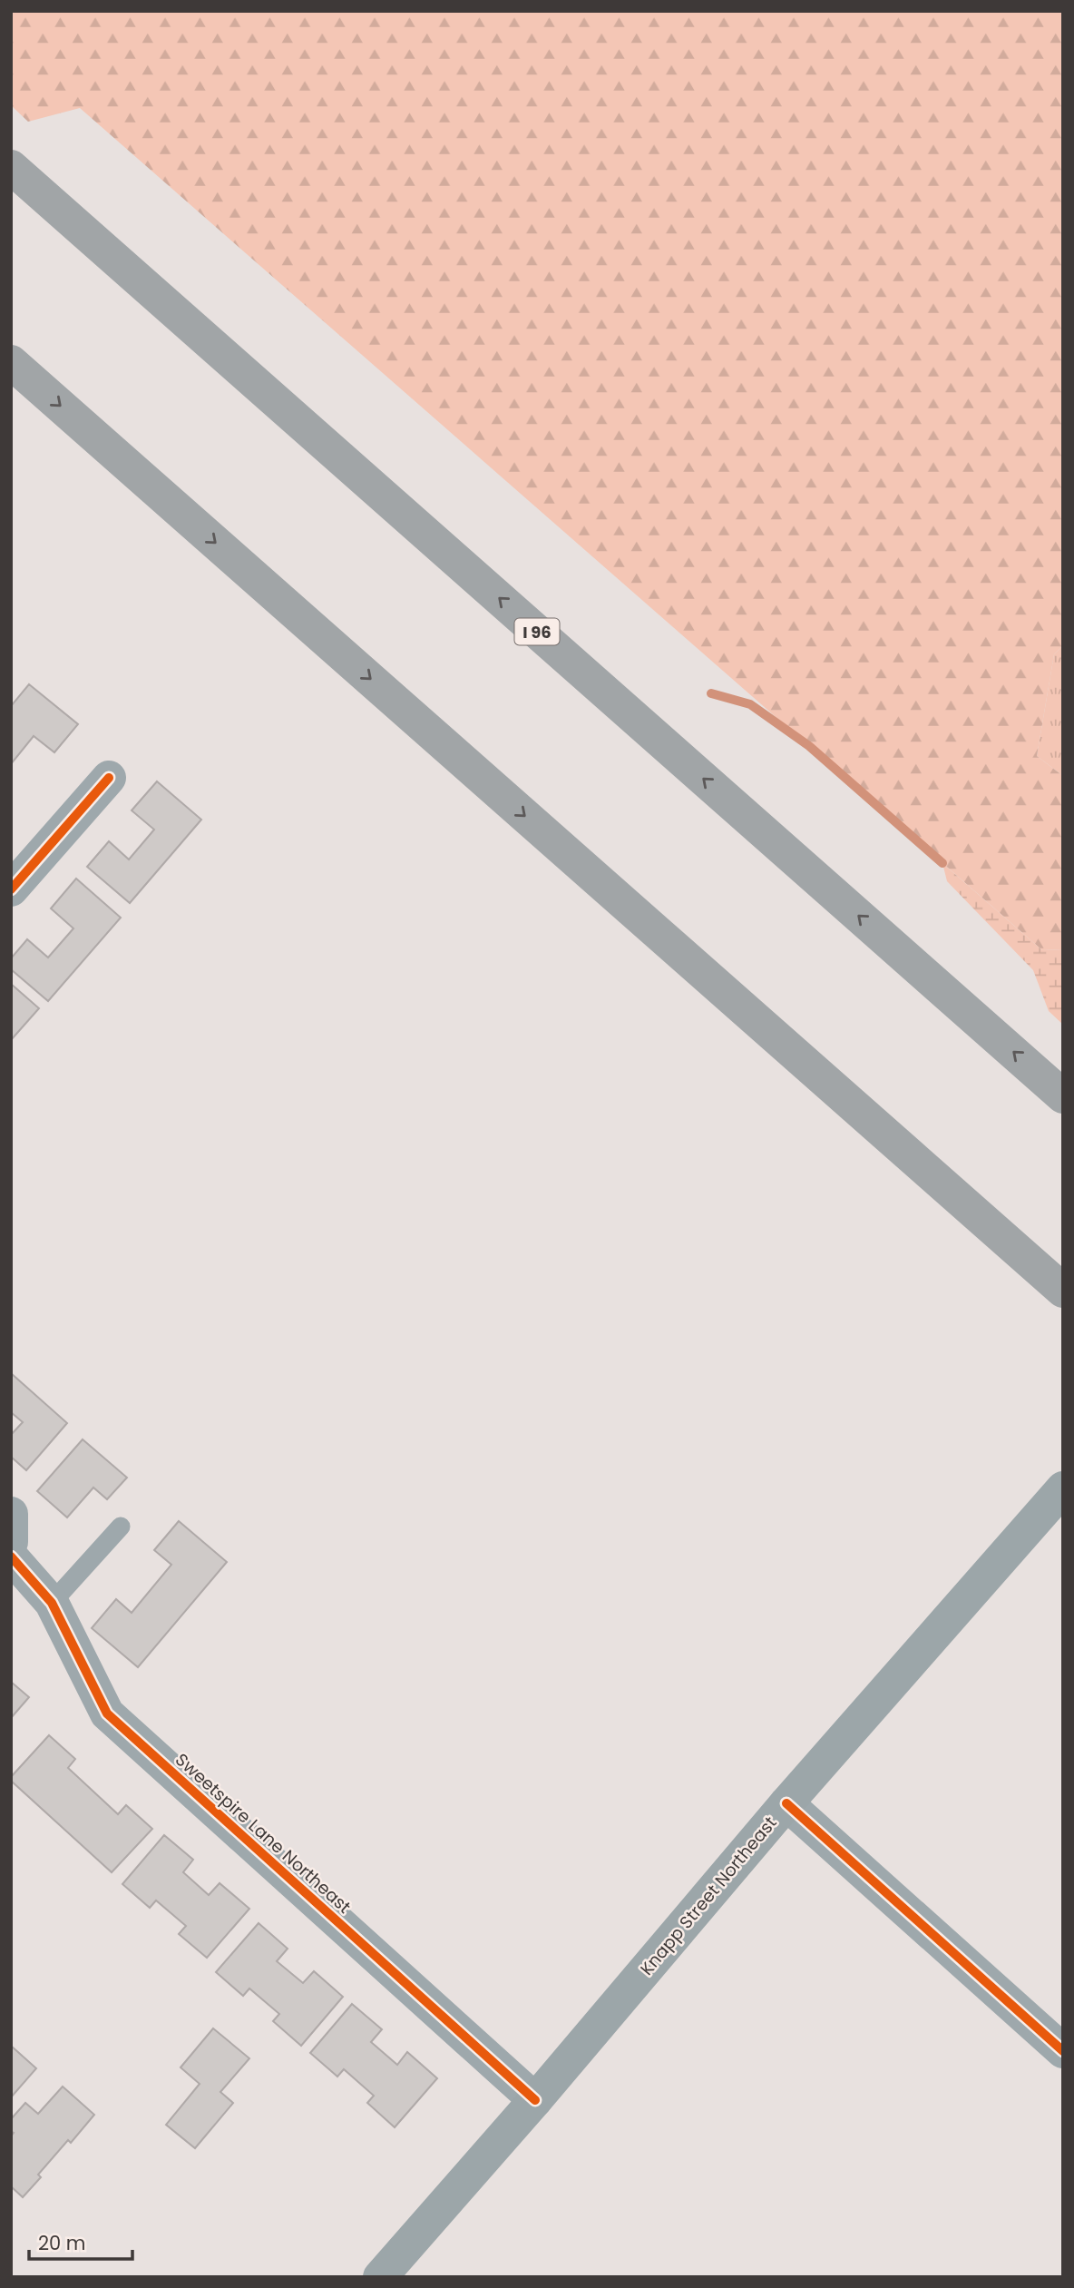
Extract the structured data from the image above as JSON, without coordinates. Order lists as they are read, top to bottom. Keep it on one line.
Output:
{"streets":{"highway":["I 96"],"main road":["Knapp Street Northeast"],"street":["Sweetspire Lane Northeast"]},"crossings":[["Sweetspire Lane Northeast","Knapp Street Northeast"]],"scale_bar":"20 m"}
